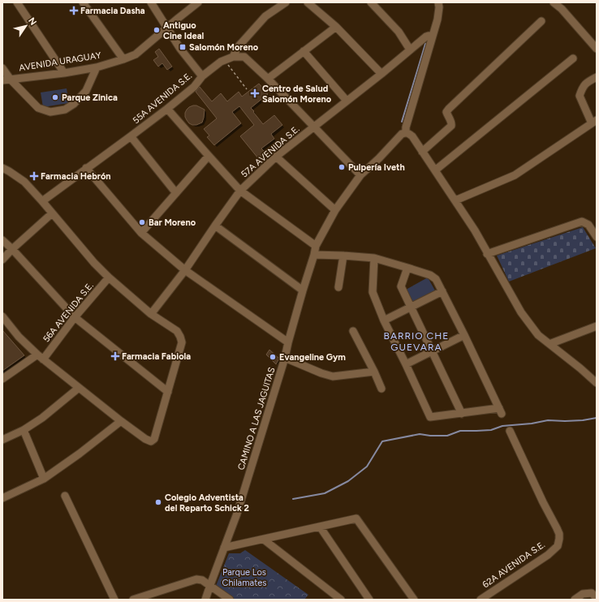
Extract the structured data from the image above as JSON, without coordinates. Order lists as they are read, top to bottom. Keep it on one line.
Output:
{"streets":{"street":["AVENIDA URAGUAY","55A AVENIDA S.E.","57A AVENIDA S.E.","56A AVENIDA S.E.","CAMINO A LAS JAGUITAS","62A AVENIDA S.E."]},"districts":["BARRIO CHE GUEVARA"],"parks":["Parque Los Chilamates"],"places":{"health":["Farmacia Dasha","Centro de Salud Salomón Moreno","Farmacia Hebrón","Farmacia Fabiola"],"other":["Antiguo Cine Ideal","Parque Zinica","Pulpería Iveth","Bar Moreno","Evangeline Gym","Colegio Adventista del Reparto Schick 2"],"transit":["Salomón Moreno"]},"north":"top right"}
